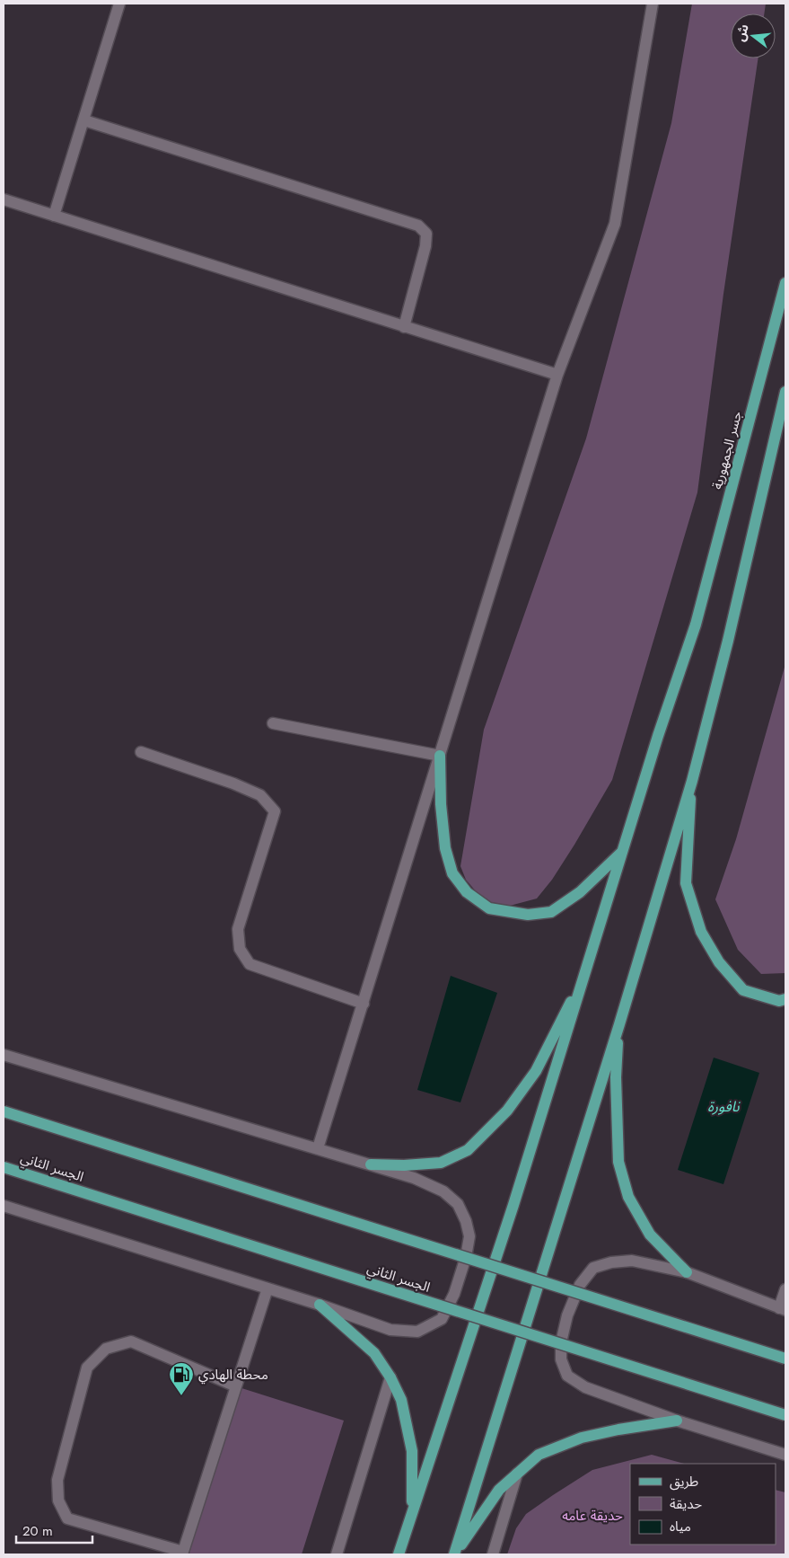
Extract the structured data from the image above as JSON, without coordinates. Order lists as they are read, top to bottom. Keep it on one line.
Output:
{"streets":{"main road":["جسر الجمهورية","الجسر الثاني"]},"water":["نافورة"],"parks":["حديقة عامه"],"places":{"fuel station":["محطة الهادي"]},"legend":["طريق","حديقة","مياه"],"scale_bar":"20 m","north":"left"}
